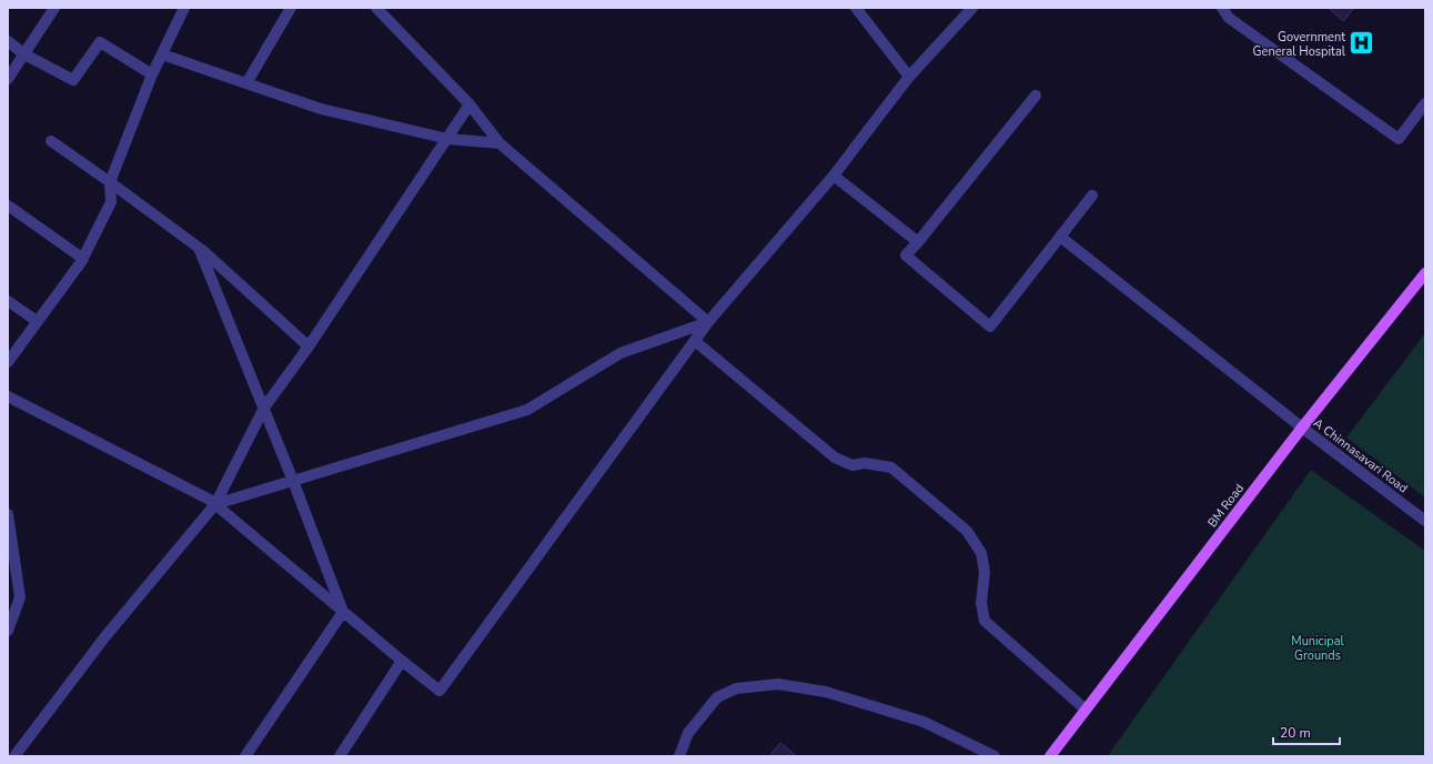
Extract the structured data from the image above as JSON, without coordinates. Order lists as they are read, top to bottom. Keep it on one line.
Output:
{"streets":{"main road":["BM Road"],"street":["A Chinnasavari Road"]},"crossings":[["A Chinnasavari Road","BM Road"]],"parks":["Municipal Grounds"],"places":{"hospital":["Government General Hospital"]},"scale_bar":"20 m"}
